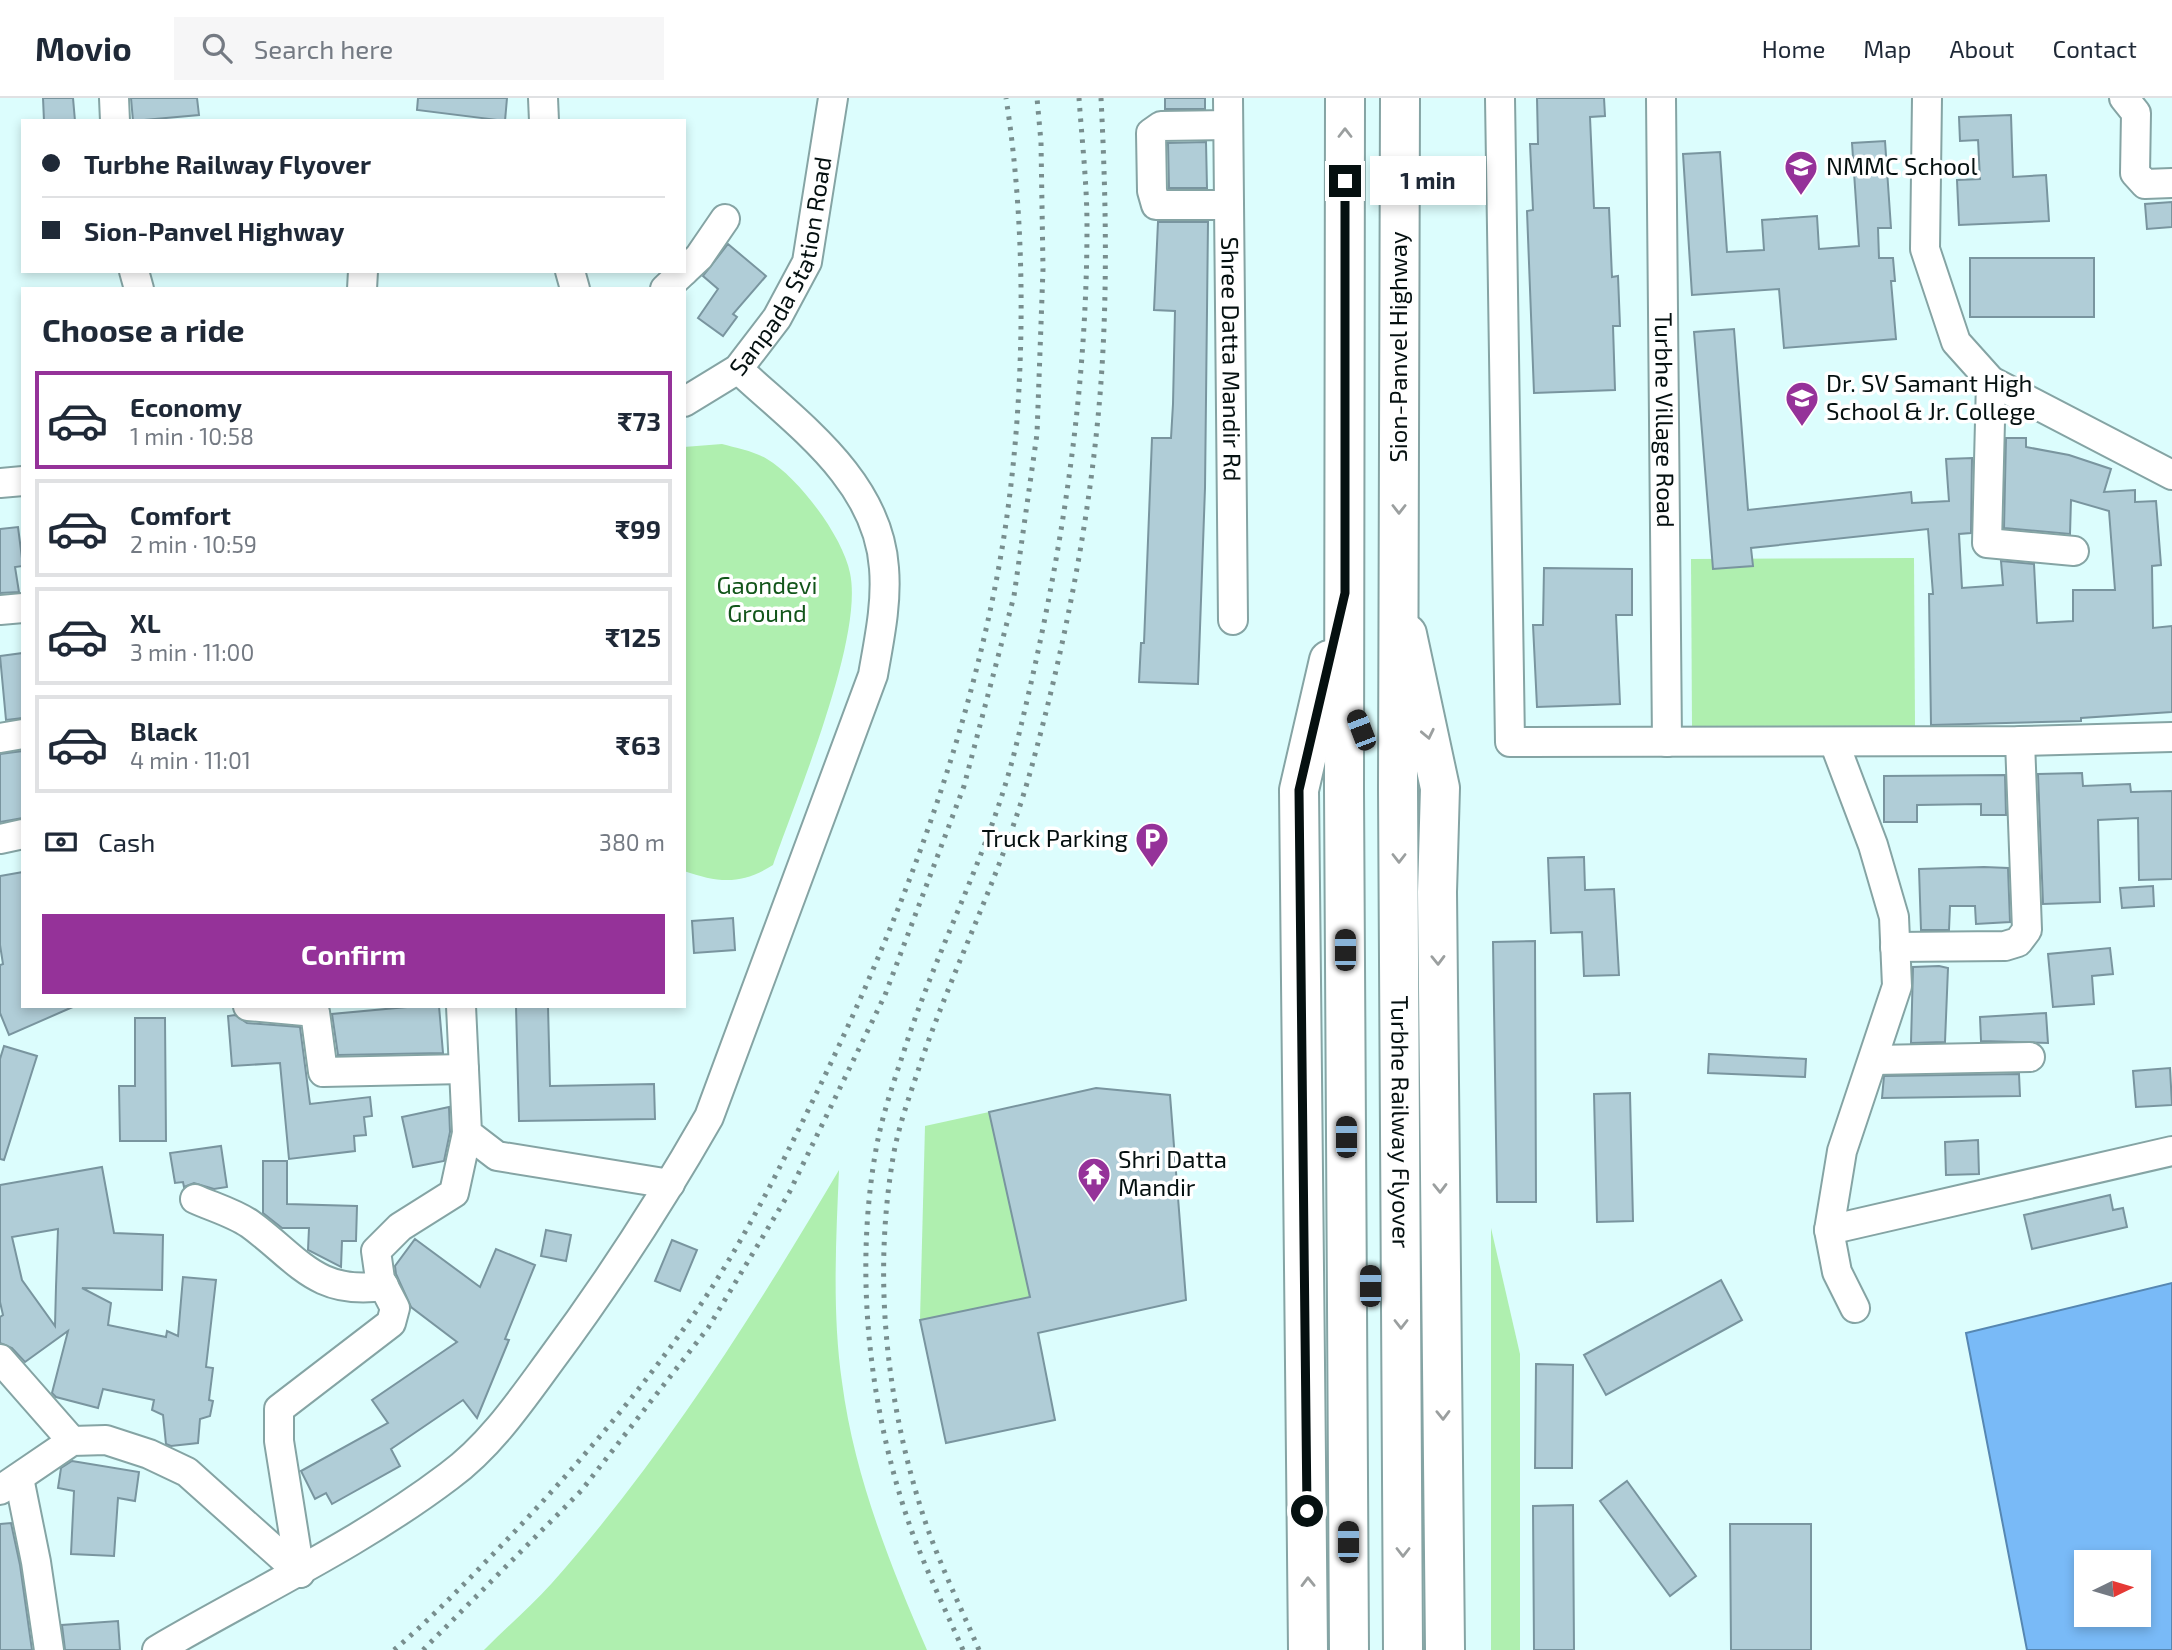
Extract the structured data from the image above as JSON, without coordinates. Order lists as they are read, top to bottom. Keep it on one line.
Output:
{"streets":{"main road":["Sion-Panvel Highway","Turbhe Railway Flyover"],"street":["Sanpada Station Road","Shree Datta Mandir Rd","Turbhe Village Road"]},"crossings":[["Sion-Panvel Highway","Turbhe Railway Flyover"]],"parks":["Gaondevi Ground"],"places":{"school or university":["NMMC School","Dr. SV Samant High School & Jr. College"],"parking":["Truck Parking"],"temple":["Shri Datta Mandir"]},"north":"right","page":{"header":"Movio","search":"Search here","nav":["Home","Map","About","Contact"],"banner":["Turbhe Railway Flyover","Sion-Panvel Highway"],"bubble":"1 min","heading":"Choose a ride","list":[{"name":"Economy","note":"1 min · 10:58","value":"₹73"},{"name":"Comfort","note":"2 min · 10:59","value":"₹99"},{"name":"XL","note":"3 min · 11:00","value":"₹125"},{"name":"Black","note":"4 min · 11:01","value":"₹63"}],"pay":["Cash","380 m"],"buttons":"Confirm"}}
